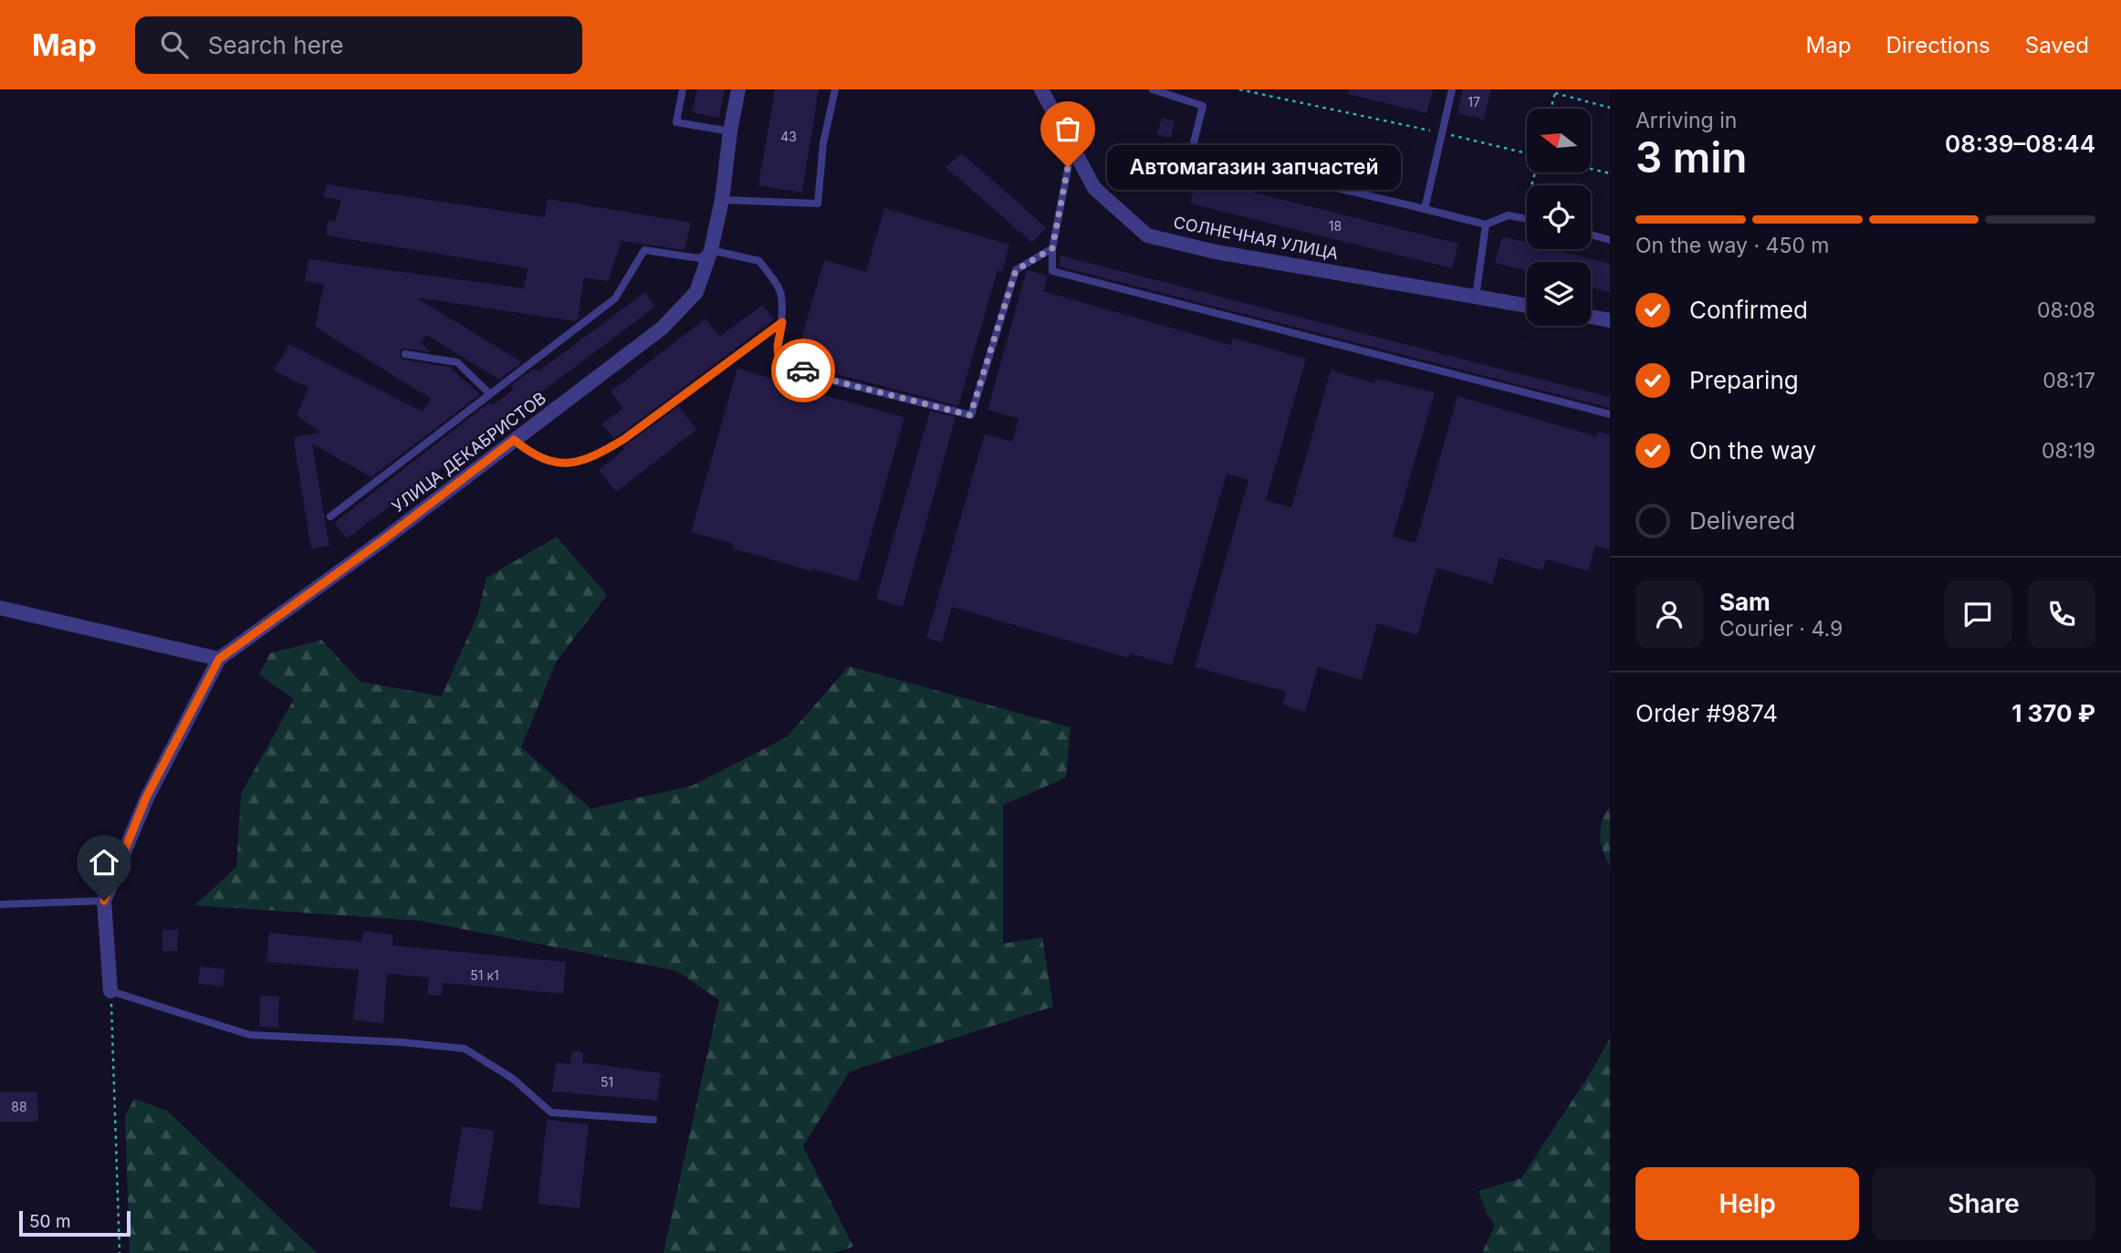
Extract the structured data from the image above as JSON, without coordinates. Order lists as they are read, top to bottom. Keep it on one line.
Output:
{"streets":{"street":["СОЛНЕЧНАЯ УЛИЦА","УЛИЦА ДЕКАБРИСТОВ"]},"places":["Автомагазин запчастей"],"house_numbers":["17","43","18","51 к1","51","88"],"scale_bar":"50 m","north":"left","page":{"header":"Map","search":"Search here","nav":["Map","Directions","Saved"],"heading":["3 min","Arriving in","08:39–08:44"],"panel":["Sam","Courier · 4.9","Order #9874","1 370 ₽"],"bubble":"Автомагазин запчастей","bar":"On the way · 450 m","list":[["Confirmed","08:08"],["Preparing","08:17"],["On the way","08:19"],"Delivered"],"buttons":["Help","Share"],"scale":"50 m"}}
